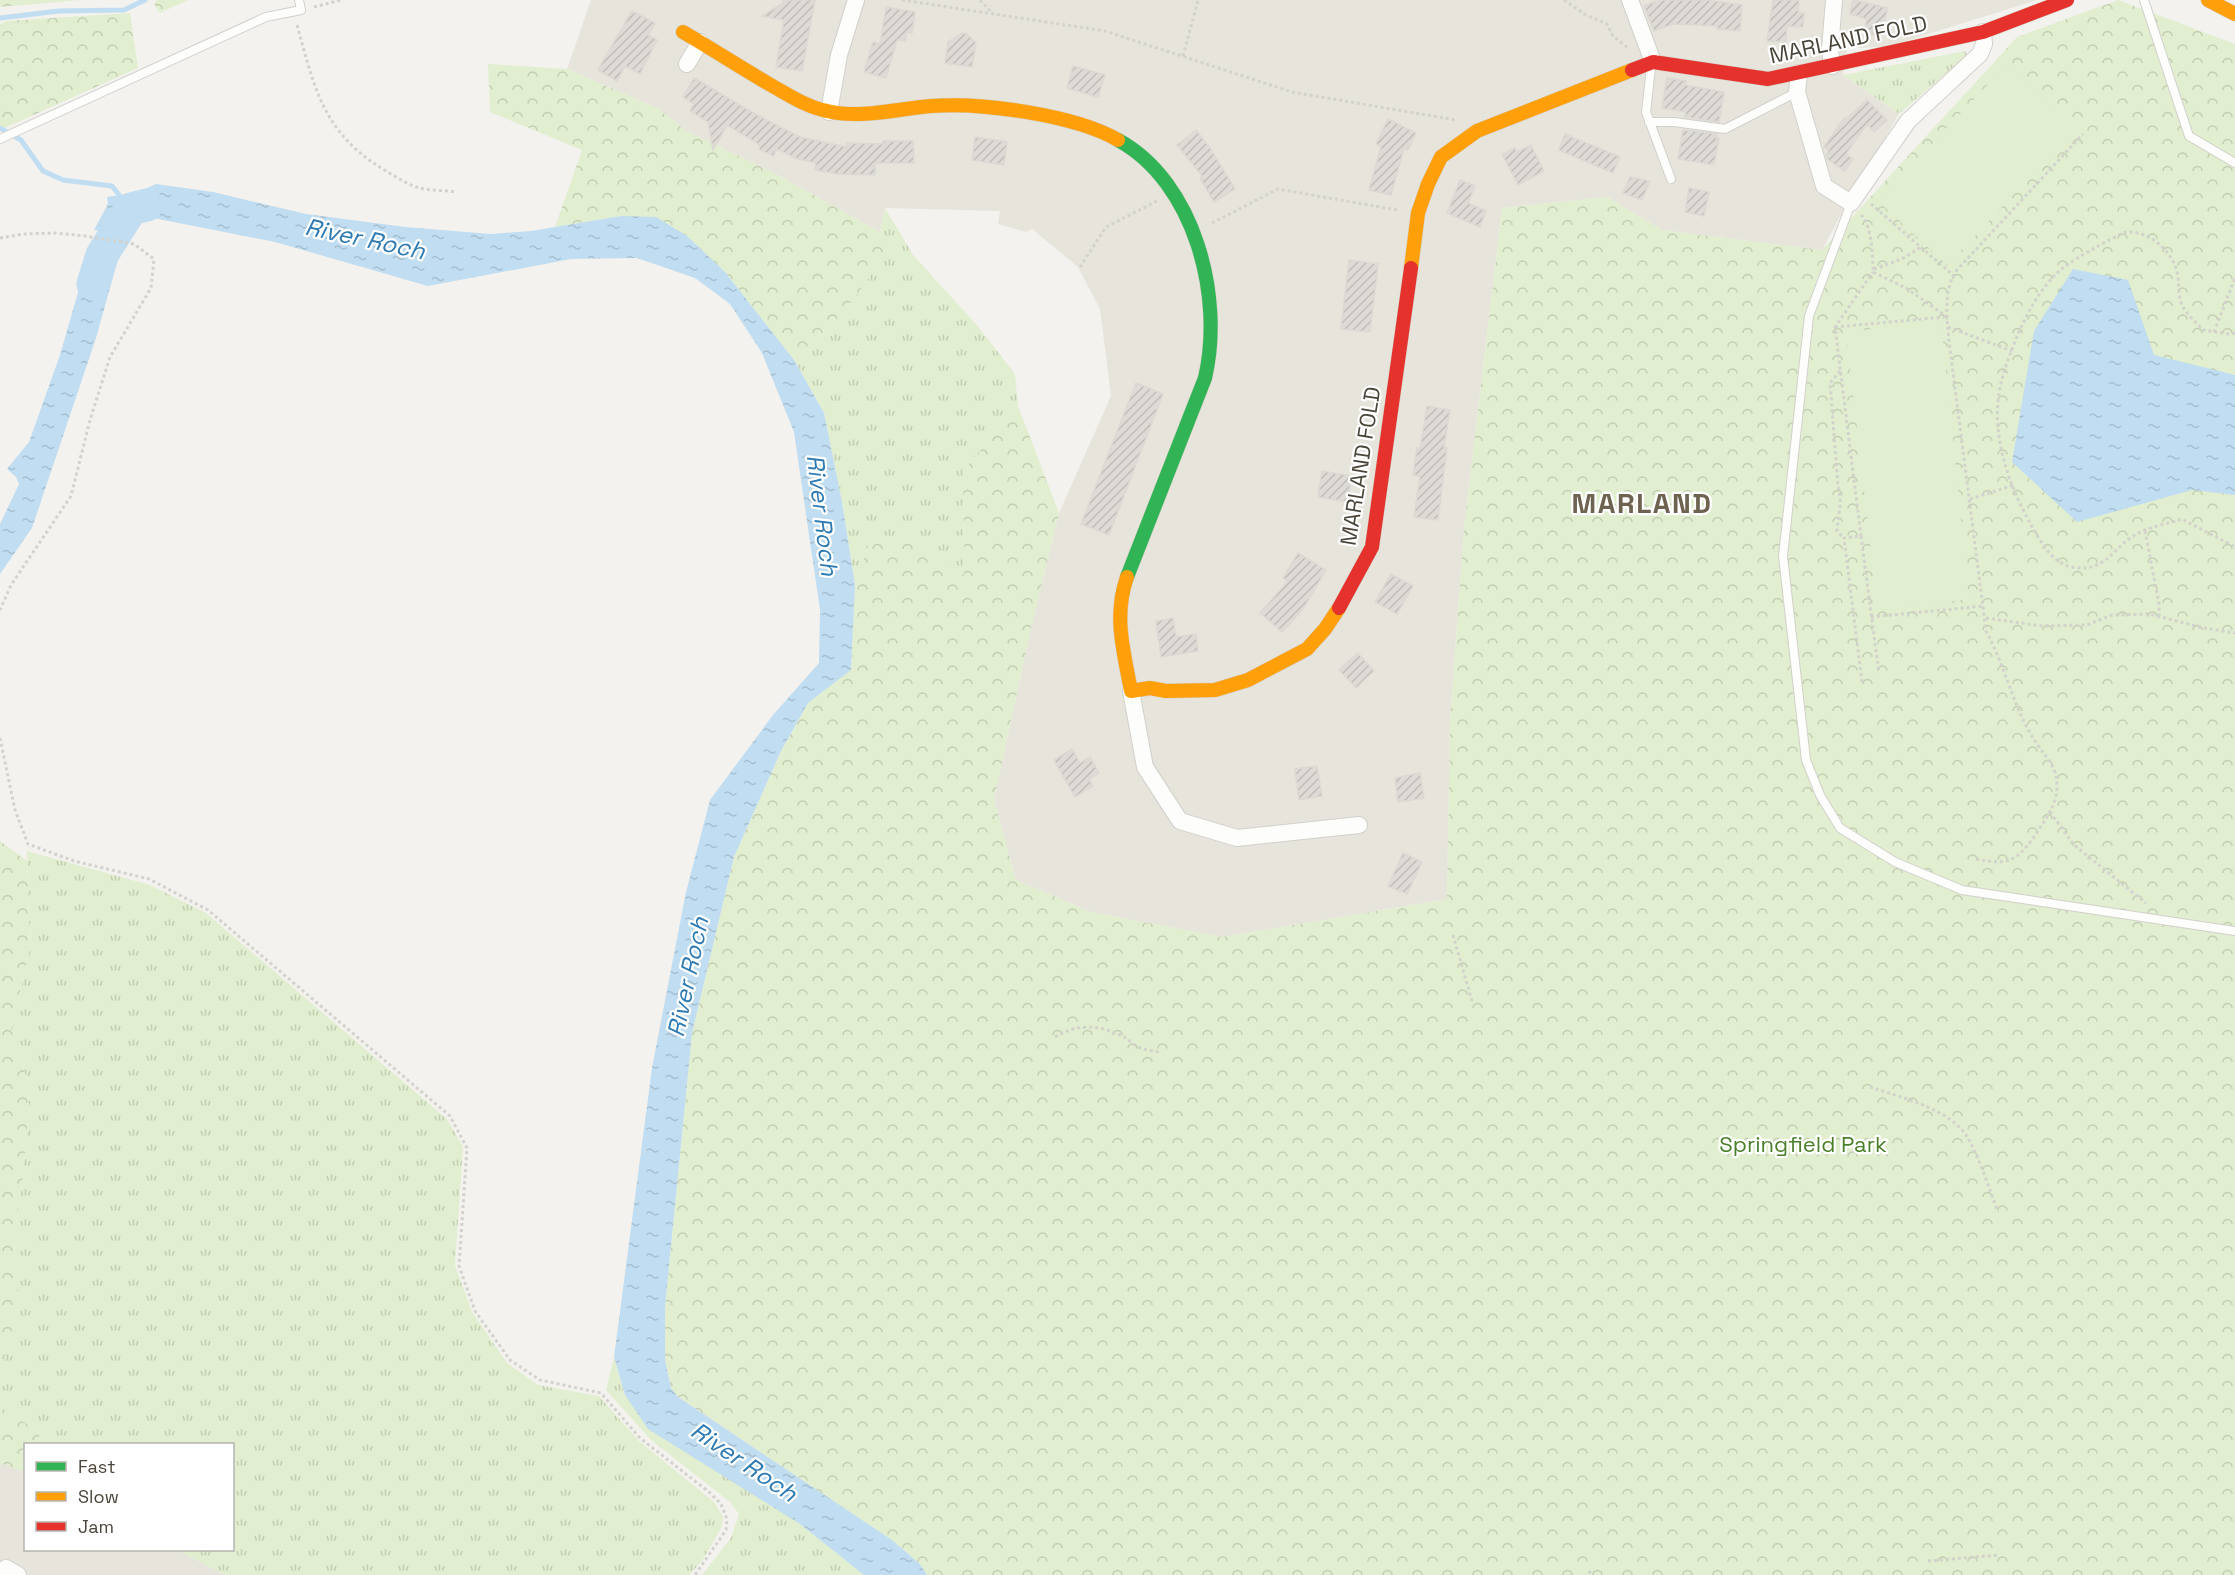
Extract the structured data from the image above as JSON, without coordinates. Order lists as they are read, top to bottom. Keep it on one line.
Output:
{"streets":{"main road":["MARLAND FOLD"]},"districts":["MARLAND"],"water":["River Roch"],"parks":["Springfield Park"],"legend":["Fast","Slow","Jam"]}
